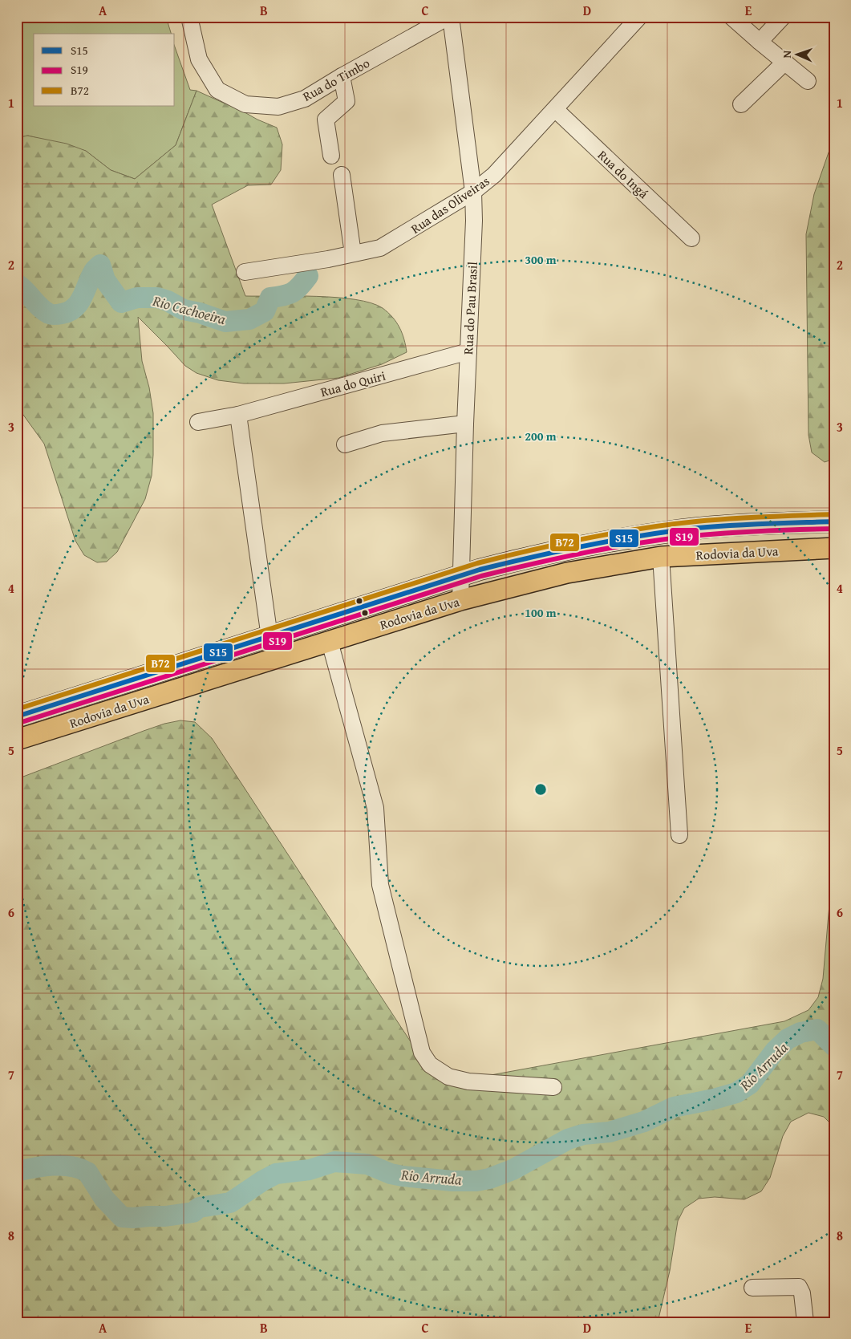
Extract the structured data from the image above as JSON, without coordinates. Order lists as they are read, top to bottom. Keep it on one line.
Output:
{"streets":{"main road":["Rodovia da Uva"],"street":["Rua do Timbo","Rua do Ingá","Rua das Oliveiras","Rua do Pau Brasil","Rua do Quiri"]},"crossings":[["Rua do Timbo","Rua do Pau Brasil"],["Rua do Ingá","Rua das Oliveiras"],["Rua das Oliveiras","Rua do Pau Brasil"],["Rua do Pau Brasil","Rua do Quiri"],["Rua do Pau Brasil","Rodovia da Uva"]],"water":["Rio Cachoeira","Rio Arruda"],"lines":["transit line B72","transit line S15","transit line S19"],"legend":["S15","S19","B72"],"north":"left","grid":{"columns":["A","B","C","D","E"],"rows":["1","2","3","4","5","6","7","8"]},"rings":["300 m","200 m","100 m"]}
